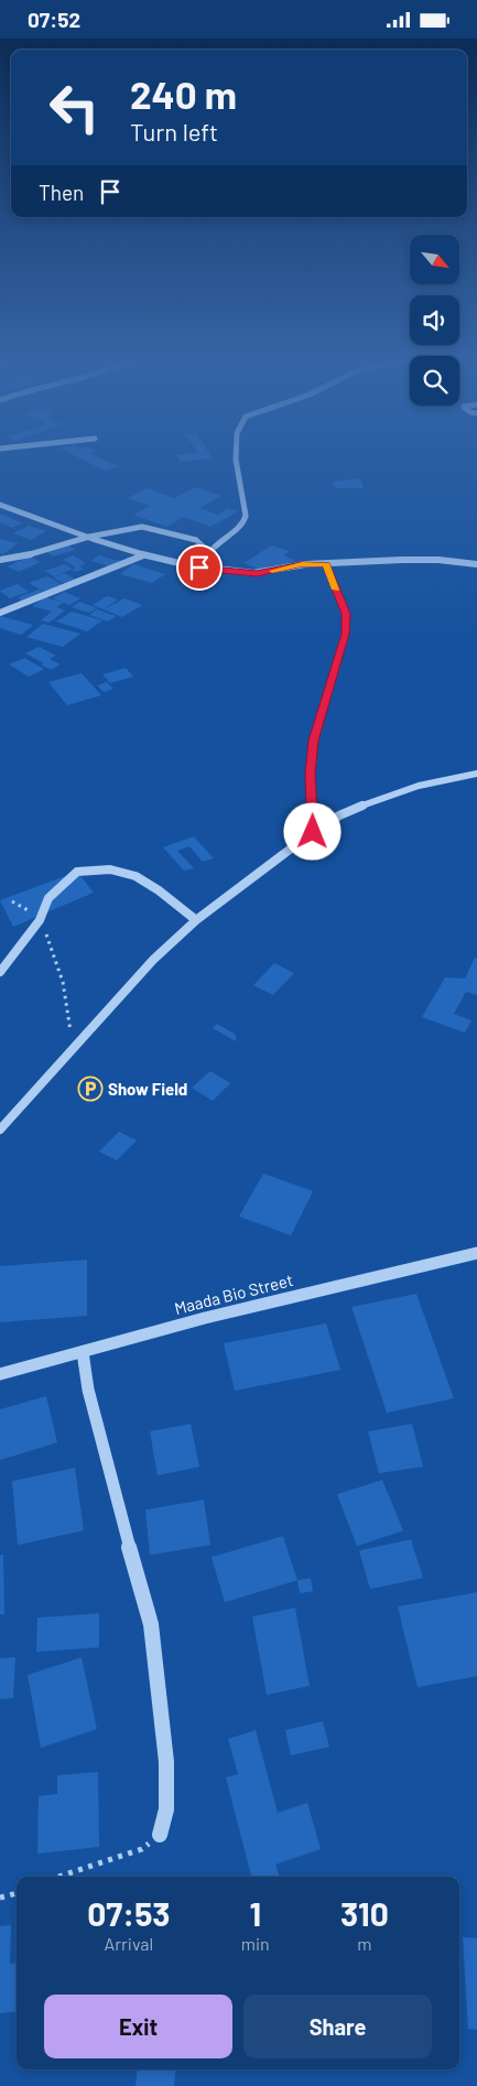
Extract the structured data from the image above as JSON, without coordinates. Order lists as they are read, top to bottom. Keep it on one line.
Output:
{"streets":{"street":["Maada Bio Street"]},"places":{"parking":["Show Field"]},"north":"bottom right","page":{"status":"07:52","turn":["240 m","Turn left"],"then":"Then","eta":["07:53","Arrival","1","min","310","m"],"buttons":["Exit","Share"]}}
